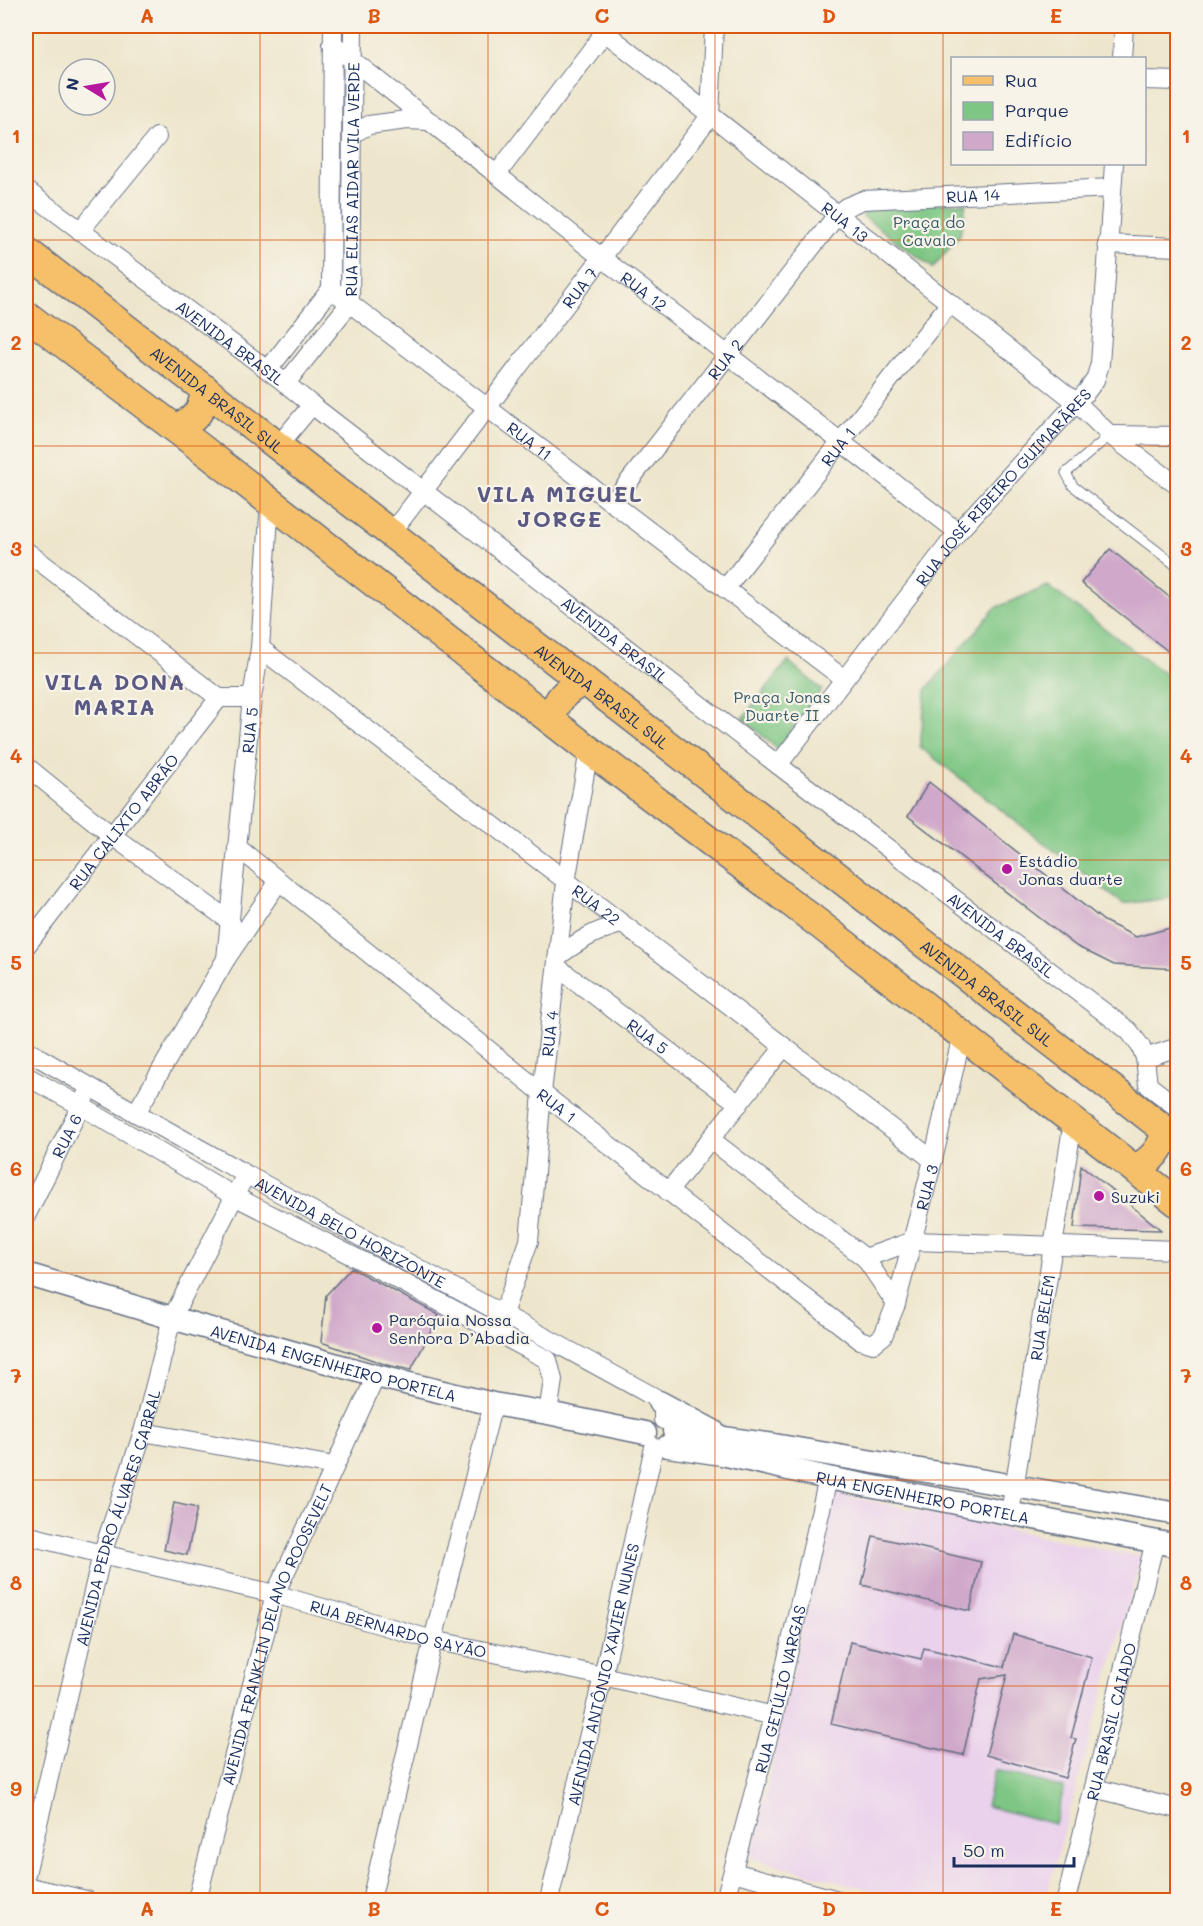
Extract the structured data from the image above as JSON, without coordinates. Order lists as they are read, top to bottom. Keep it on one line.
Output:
{"streets":{"main road":["AVENIDA BRASIL SUL"],"street":["RUA ELIAS AIDAR VILA VERDE","RUA 14","RUA 13","RUA 7","RUA 12","AVENIDA BRASIL","RUA 2","RUA 11","RUA 1","RUA JOSÉ RIBEIRO GUIMARÃRES","RUA 5","RUA CALIXTO ABRÃO","RUA 22","RUA 4","RUA 6","RUA 3","AVENIDA BELO HORIZONTE","RUA BELÉM","AVENIDA ENGENHEIRO PORTELA","RUA ENGENHEIRO PORTELA","AVENIDA PEDRO ÁLVARES CABRAL","RUA BERNARDO SAYÃO","AVENIDA FRANKLIN DELANO ROOSEVELT","AVENIDA ANTÔNIO XAVIER NUNES","RUA GETÚLIO VARGAS","RUA BRASIL CAIADO"]},"crossings":[["RUA ELIAS AIDAR VILA VERDE","RUA 12"],["RUA ELIAS AIDAR VILA VERDE","AVENIDA BRASIL"],["RUA ELIAS AIDAR VILA VERDE","RUA 11"],["RUA 14","RUA 13"],["RUA 14","RUA 2"],["RUA 14","RUA JOSÉ RIBEIRO GUIMARÃRES"],["RUA 13","RUA 7"],["RUA 13","RUA 2"],["RUA 13","RUA 1"],["RUA 13","RUA JOSÉ RIBEIRO GUIMARÃRES"],["RUA 7","RUA 12"],["RUA 7","AVENIDA BRASIL"],["RUA 7","AVENIDA BRASIL SUL"],["RUA 7","RUA 11"],["RUA 12","RUA 2"],["RUA 12","RUA 1"],["RUA 12","RUA JOSÉ RIBEIRO GUIMARÃRES"],["AVENIDA BRASIL","AVENIDA BRASIL SUL"],["AVENIDA BRASIL","RUA JOSÉ RIBEIRO GUIMARÃRES"],["RUA 2","RUA 11"],["RUA 11","RUA 1"],["RUA 11","RUA JOSÉ RIBEIRO GUIMARÃRES"],["RUA 1","RUA 5"],["RUA 1","RUA 4"],["RUA 1","RUA 3"],["RUA 5","RUA 22"],["RUA 5","RUA 4"],["RUA 5","AVENIDA BELO HORIZONTE"],["RUA 22","RUA 4"],["RUA 22","RUA 3"],["RUA 4","AVENIDA BELO HORIZONTE"],["RUA 6","AVENIDA BELO HORIZONTE"],["AVENIDA BELO HORIZONTE","AVENIDA ENGENHEIRO PORTELA"],["AVENIDA BELO HORIZONTE","RUA ENGENHEIRO PORTELA"],["AVENIDA BELO HORIZONTE","AVENIDA PEDRO ÁLVARES CABRAL"],["AVENIDA BELO HORIZONTE","AVENIDA ANTÔNIO XAVIER NUNES"],["RUA BELÉM","RUA ENGENHEIRO PORTELA"],["AVENIDA ENGENHEIRO PORTELA","RUA ENGENHEIRO PORTELA"],["AVENIDA ENGENHEIRO PORTELA","AVENIDA PEDRO ÁLVARES CABRAL"],["AVENIDA ENGENHEIRO PORTELA","AVENIDA FRANKLIN DELANO ROOSEVELT"],["AVENIDA ENGENHEIRO PORTELA","AVENIDA ANTÔNIO XAVIER NUNES"],["RUA ENGENHEIRO PORTELA","AVENIDA ANTÔNIO XAVIER NUNES"],["RUA ENGENHEIRO PORTELA","RUA GETÚLIO VARGAS"],["RUA ENGENHEIRO PORTELA","RUA BRASIL CAIADO"],["AVENIDA PEDRO ÁLVARES CABRAL","RUA BERNARDO SAYÃO"],["RUA BERNARDO SAYÃO","AVENIDA FRANKLIN DELANO ROOSEVELT"],["RUA BERNARDO SAYÃO","AVENIDA ANTÔNIO XAVIER NUNES"],["RUA BERNARDO SAYÃO","RUA GETÚLIO VARGAS"]],"districts":["VILA MIGUEL JORGE","VILA DONA MARIA"],"parks":["Praça do Cavalo","Praça Jonas Duarte II"],"places":["Estádio Jonas duarte","Suzuki","Paróquia Nossa Senhora D’Abadia"],"legend":["Rua","Parque","Edifício"],"scale_bar":"50 m","north":"left","grid":{"columns":["A","B","C","D","E"],"rows":["1","2","3","4","5","6","7","8","9"]}}
